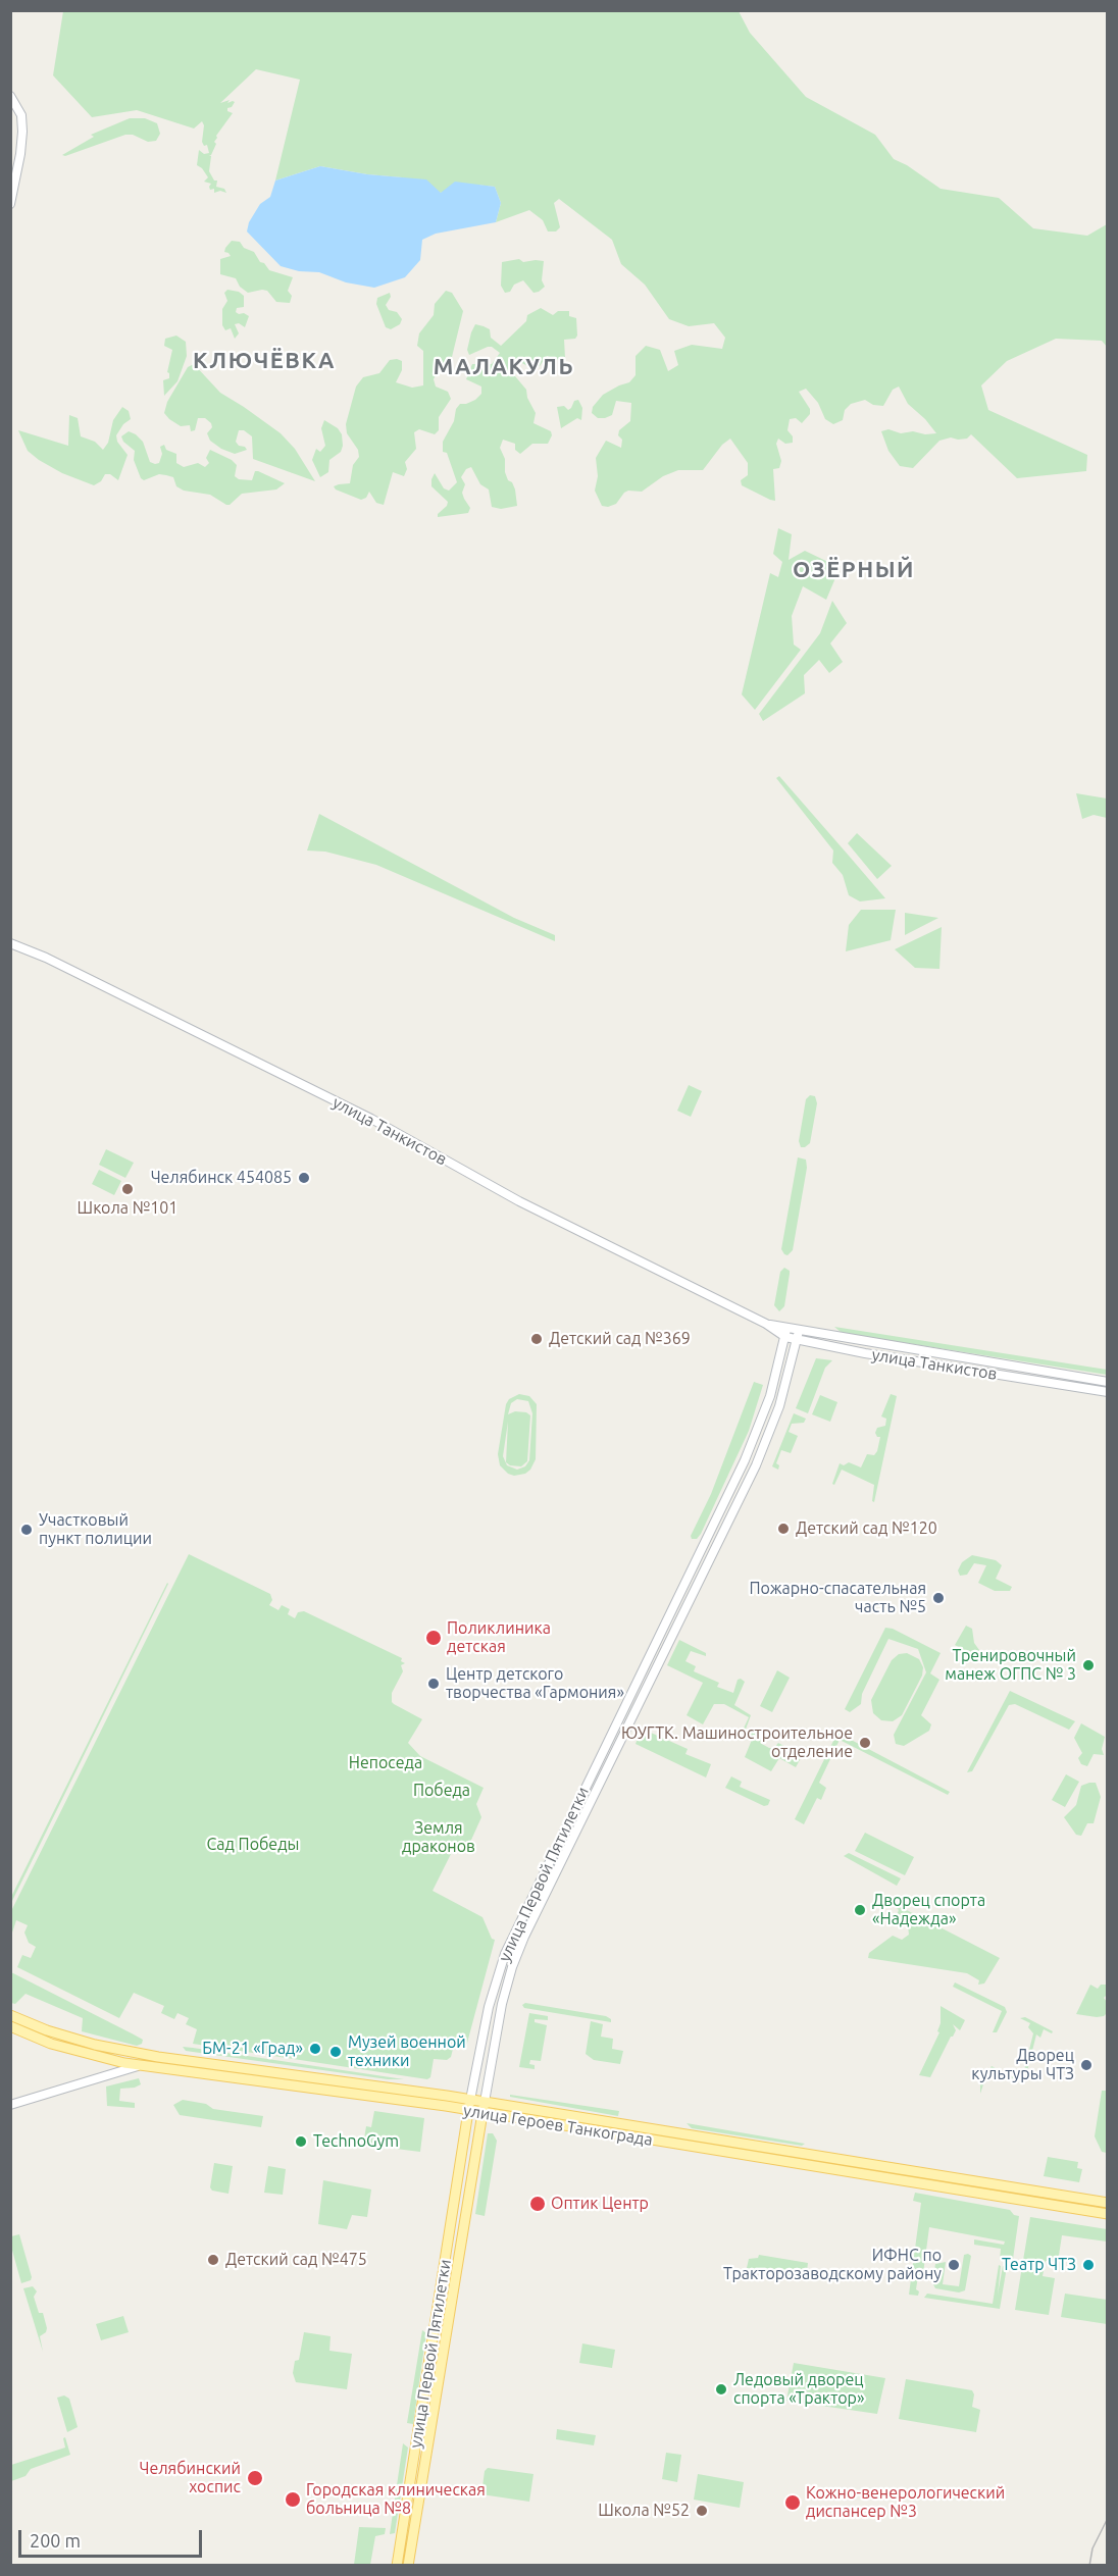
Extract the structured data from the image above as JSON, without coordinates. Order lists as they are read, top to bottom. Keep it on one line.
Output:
{"streets":{"main road":["улица Танкистов","улица Первой Пятилетки","улица Героев Танкограда"]},"crossings":[["улица Танкистов","улица Первой Пятилетки"],["улица Первой Пятилетки","улица Героев Танкограда"]],"districts":["КЛЮЧЁВКА","МАЛАКУЛЬ","ОЗЁРНЫЙ"],"parks":["Непоседа","Победа","Земля драконов","Сад Победы"],"places":["Челябинск 454085","Школа №101","Детский сад №369","Детский сад №120","Участковый пункт полиции","Пожарно-спасательная часть №5","Поликлиника детская","Тренировочный манеж ОГПС № 3","Центр детского творчества «Гармония»","ЮУГТК. Машиностроительное отделение","Дворец спорта «Надежда»","БМ-21 «Град»","Музей военной техники","Дворец культуры ЧТЗ","TechnoGym","Оптик Центр","Детский сад №475","ИФНС по Тракторозаводскому району","Театр ЧТЗ","Ледовый дворец спорта «Трактор»","Челябинский хоспис","Городская клиническая больница №8","Кожно-венерологический диспансер №3","Школа №52"],"scale_bar":"200 m"}
